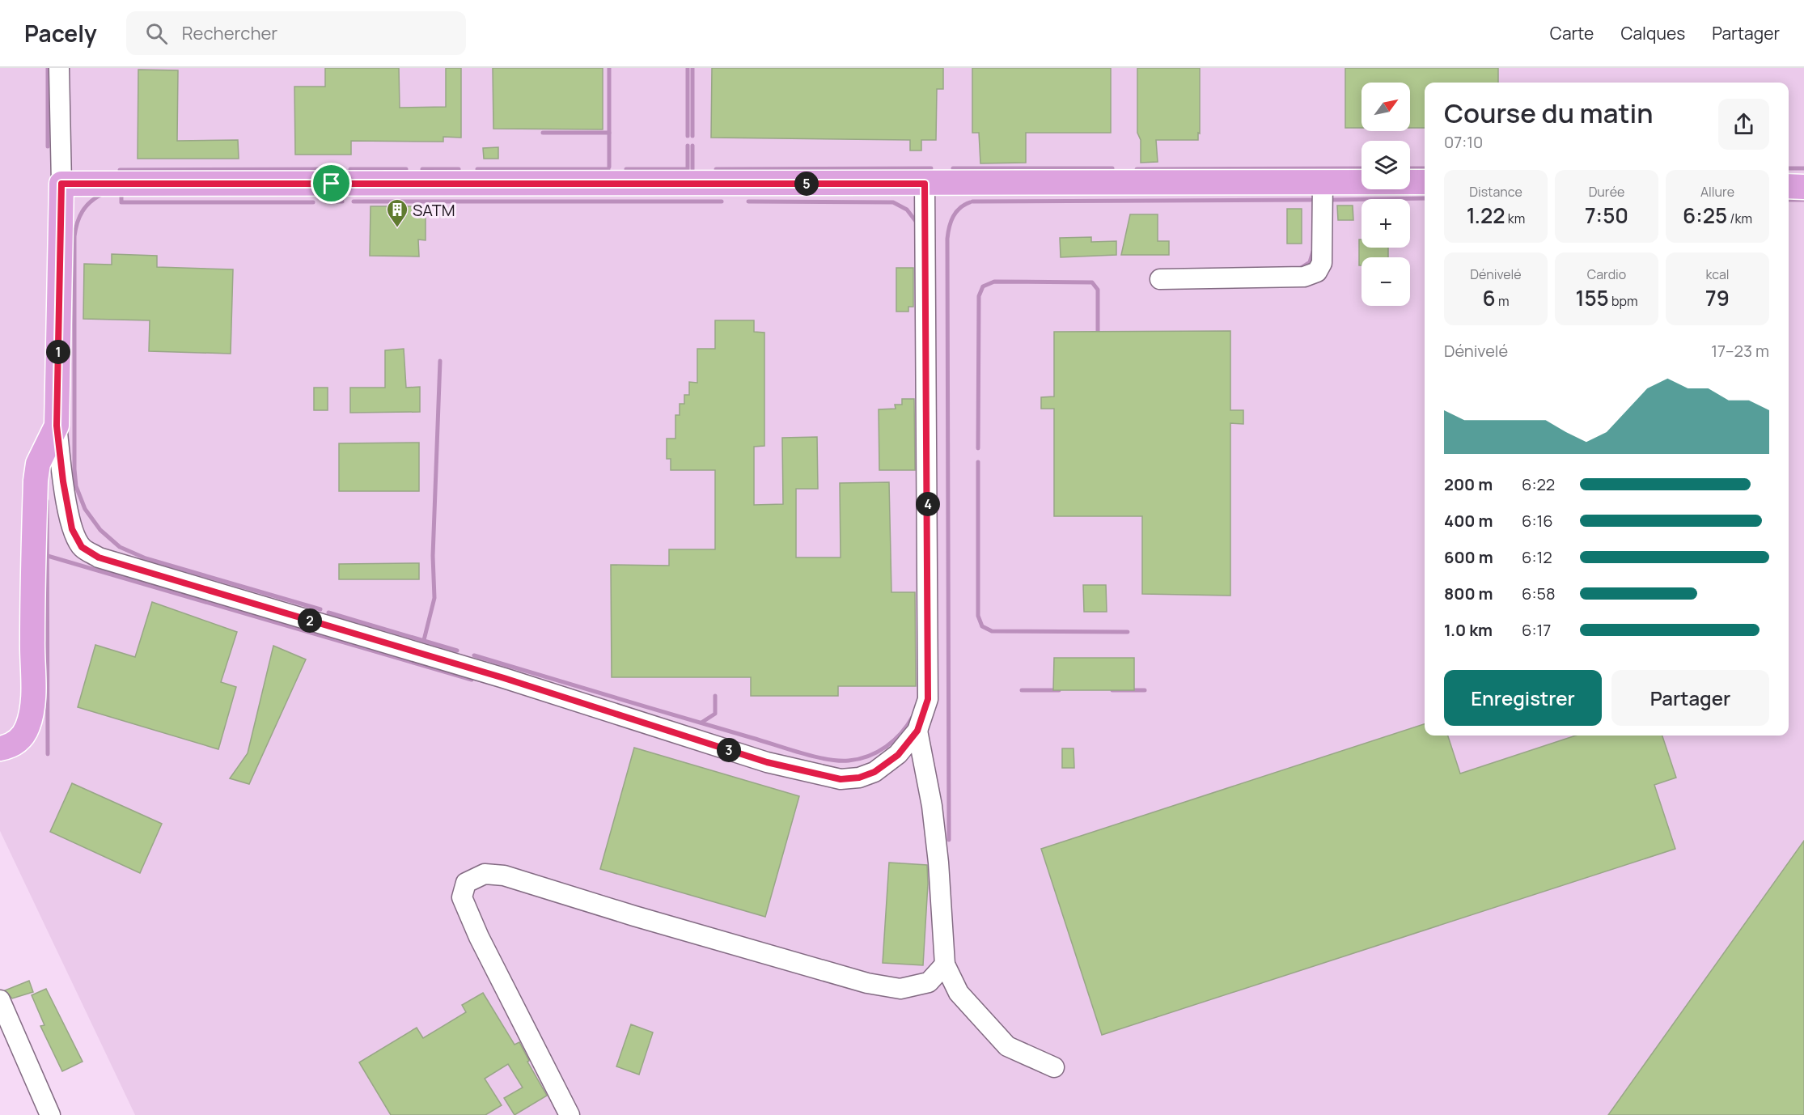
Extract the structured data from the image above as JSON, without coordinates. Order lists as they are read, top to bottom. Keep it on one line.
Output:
{"places":{"building":["SATM"]},"north":"top right","page":{"header":"Pacely","search":"Rechercher","nav":["Carte","Calques","Partager"],"map_buttons":["+","−"],"heading":["Course du matin","07:10"],"stats":[["Distance","1.22 km"],["Durée","7:50"],["Allure","6:25 /km"],["Dénivelé","6 m"],["Cardio","155 bpm"],["kcal","79"]],"pins":["5","1","4","2","3"],"chart":["Dénivelé","17–23 m"],"list":[{"name":"200 m","note":"6:22"},{"name":"400 m","note":"6:16"},{"name":"600 m","note":"6:12"},{"name":"800 m","note":"6:58"},{"name":"1.0 km","note":"6:17"}],"buttons":["Enregistrer","Partager"]}}
